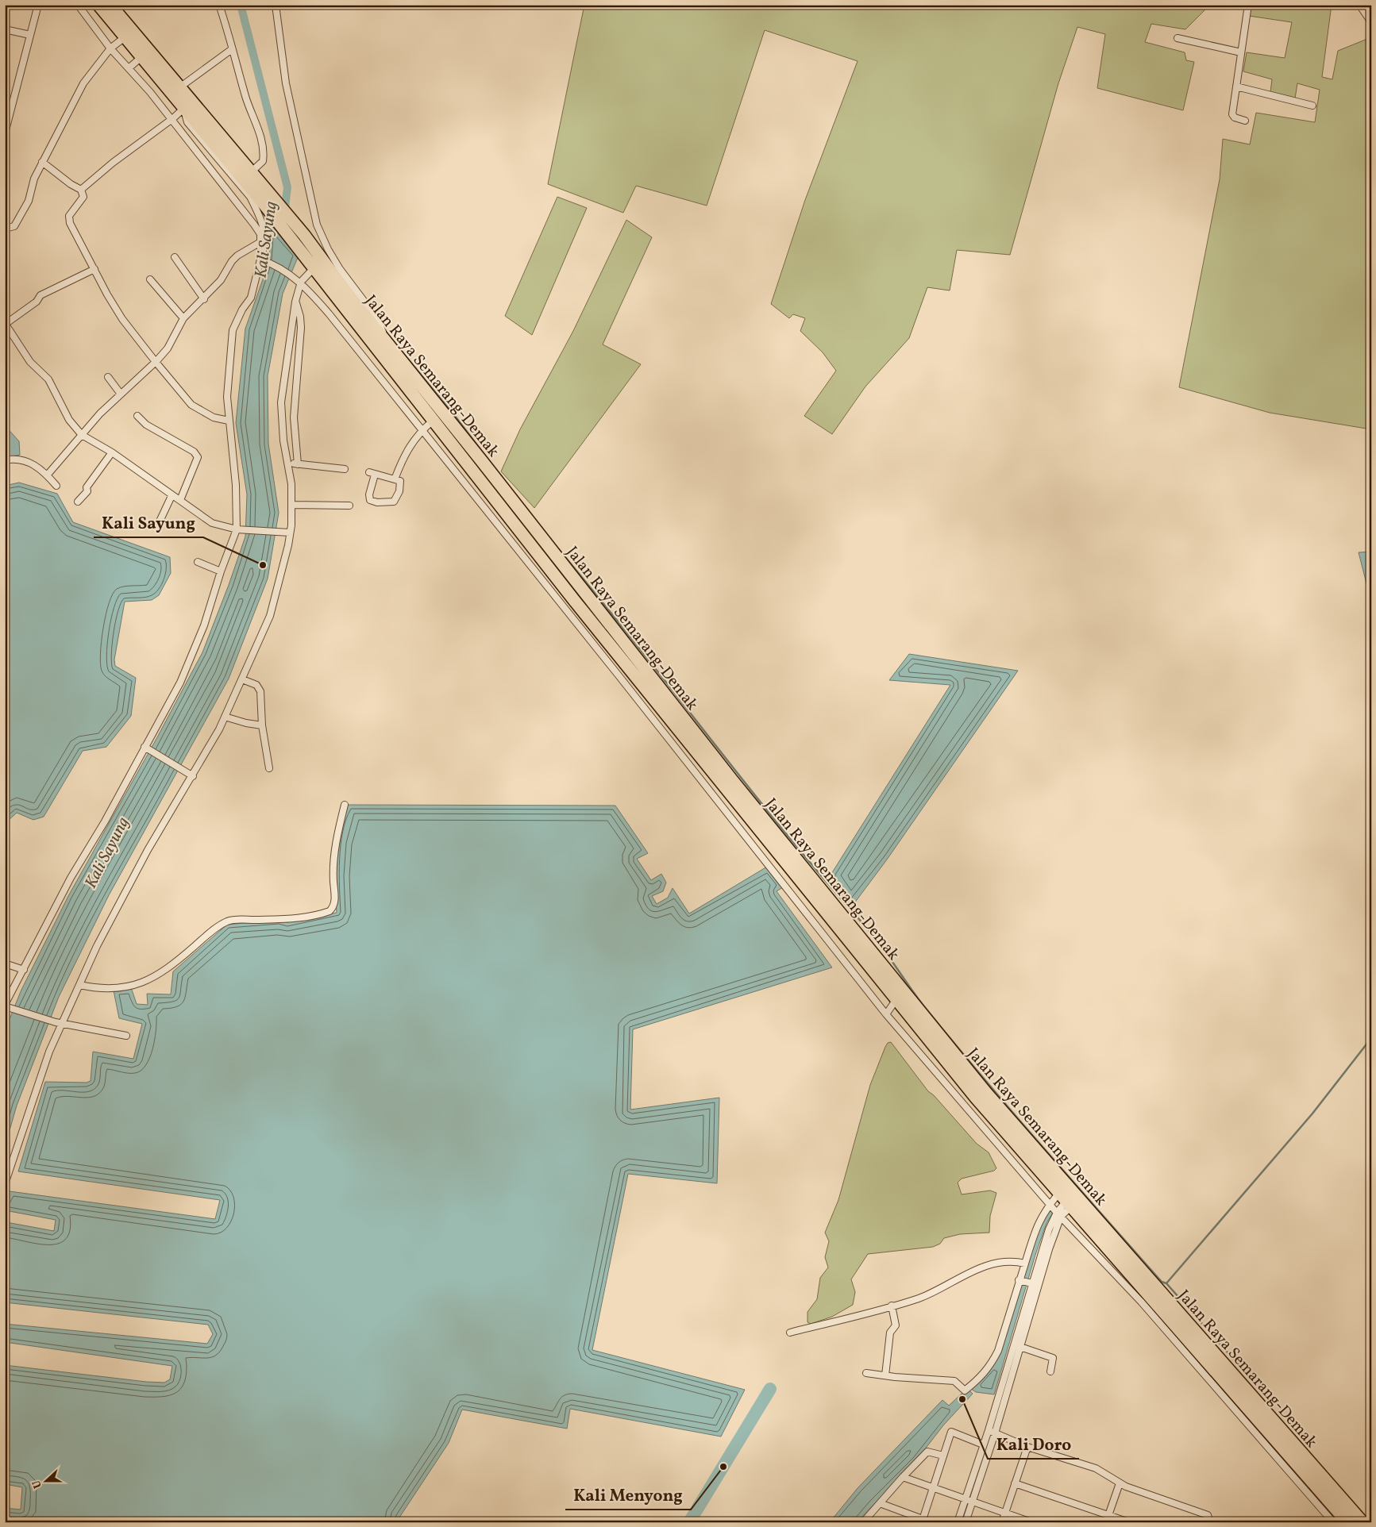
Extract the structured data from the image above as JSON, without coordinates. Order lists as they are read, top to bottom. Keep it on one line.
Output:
{"streets":{"highway":["Jalan Raya Semarang-Demak"]},"water":["Kali Sayung"],"places":["Kali Sayung","Kali Doro","Kali Menyong"],"north":"left"}
